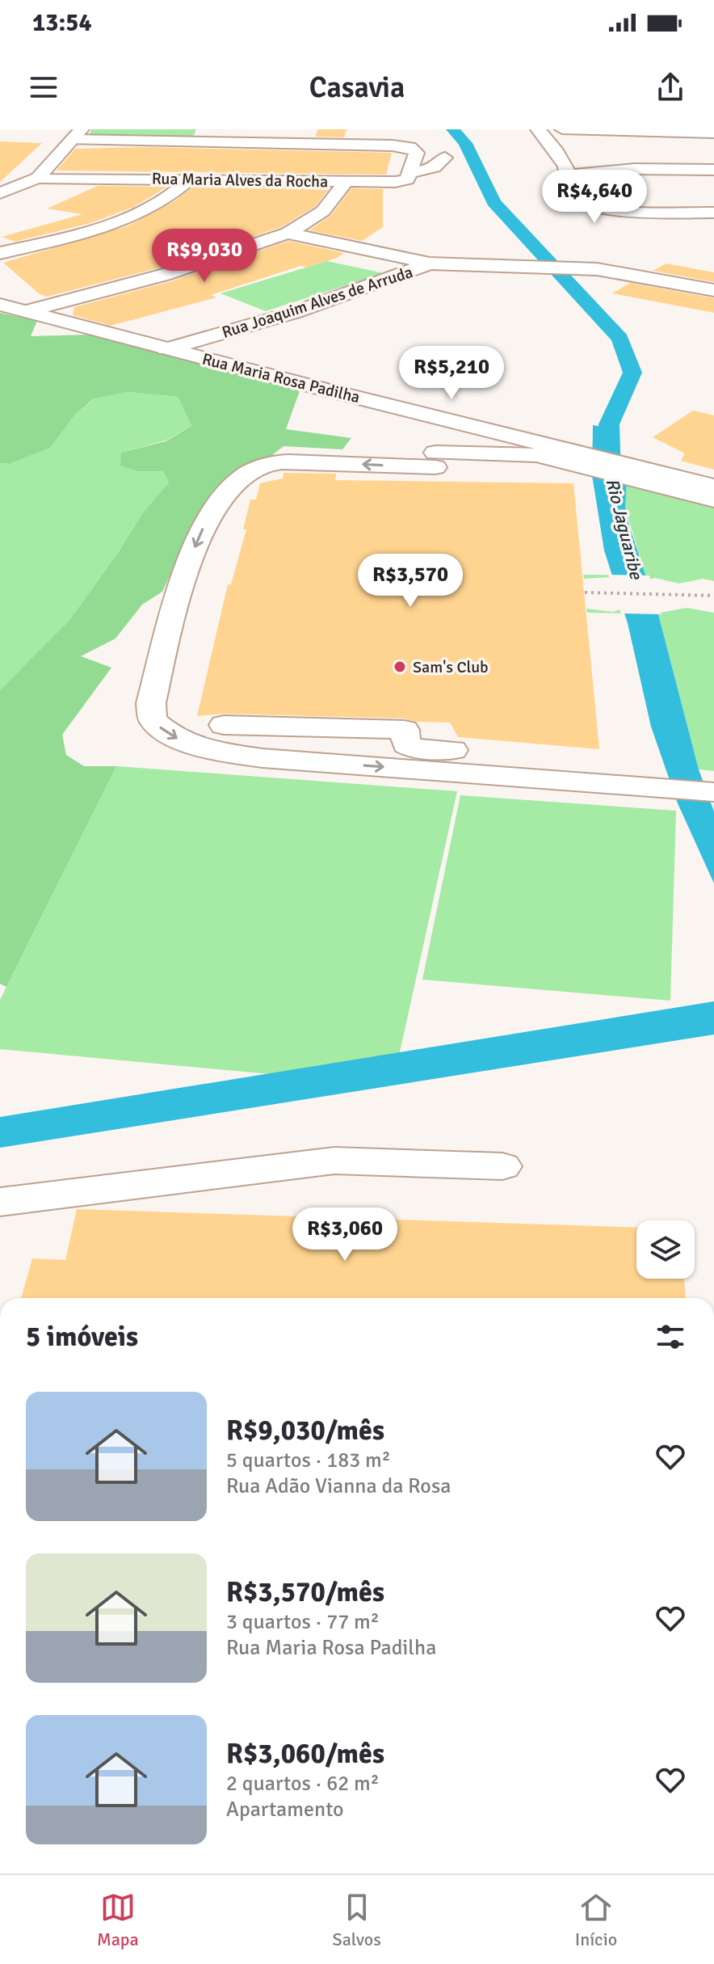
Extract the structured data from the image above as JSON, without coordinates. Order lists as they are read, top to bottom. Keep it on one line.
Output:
{"streets":{"street":["Rua Maria Alves da Rocha","Rua Joaquim Alves de Arruda","Rua Maria Rosa Padilha"]},"crossings":[["Rua Joaquim Alves de Arruda","Rua Maria Rosa Padilha"]],"water":["Rio Jaguaribe"],"places":["Sam's Club"],"page":{"status":"13:54","header":"Casavia","price":["R$4,640","R$9,030","R$5,210","R$3,570","R$3,060"],"heading":"5 imóveis","list":[{"name":"R$9,030/mês","note":"5 quartos · 183 m² · Rua Adão Vianna da Rosa"},{"name":"R$3,570/mês","note":"3 quartos · 77 m² · Rua Maria Rosa Padilha"},{"name":"R$3,060/mês","note":"2 quartos · 62 m² · Apartamento"}],"tabs":["Mapa","Salvos","Início"]}}
